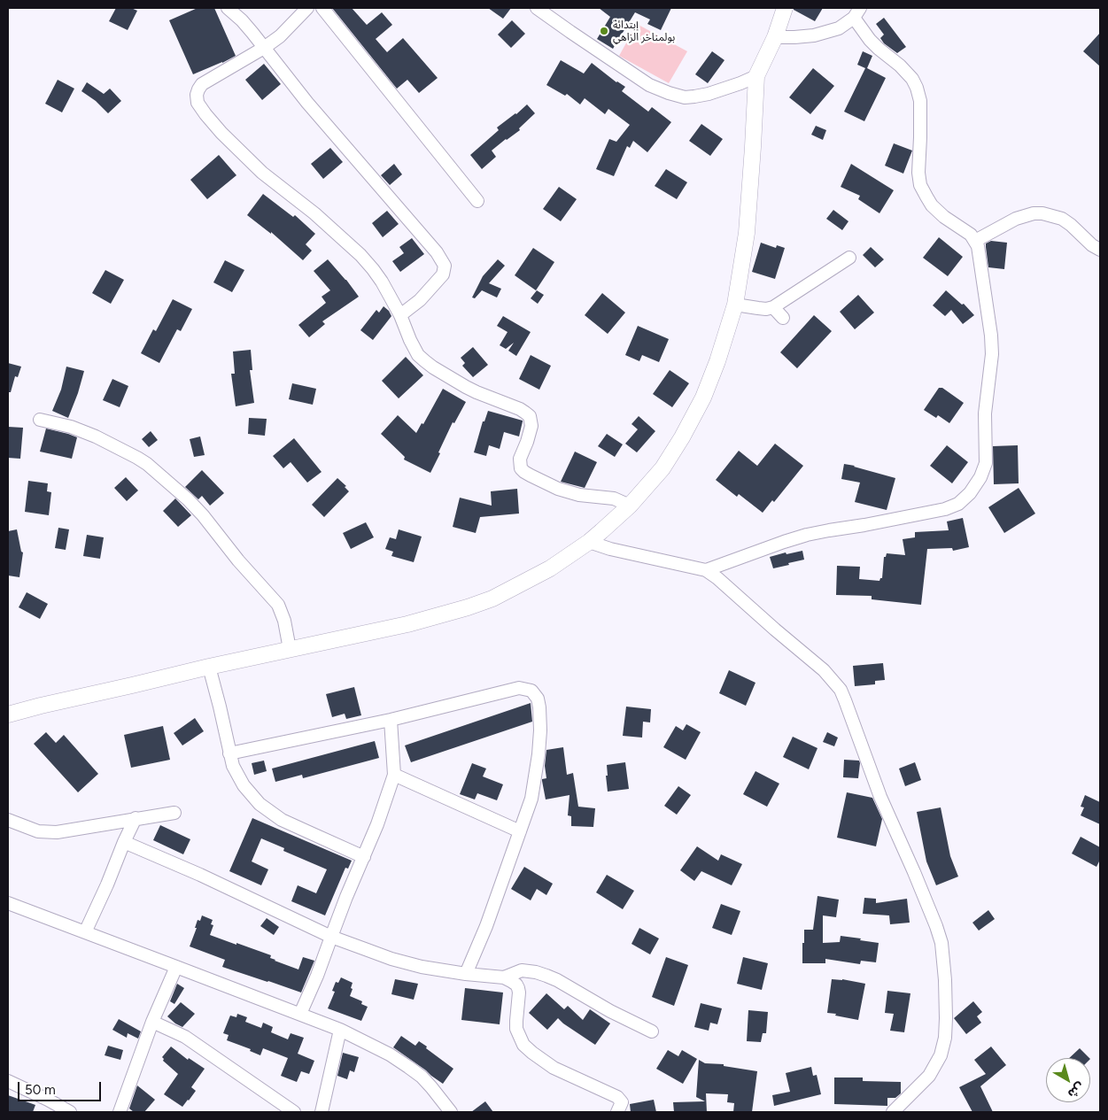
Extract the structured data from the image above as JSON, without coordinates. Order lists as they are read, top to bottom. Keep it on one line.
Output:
{"places":["إبتدائة بولمناخر الزاهي"],"scale_bar":"50 m","north":"bottom right"}
